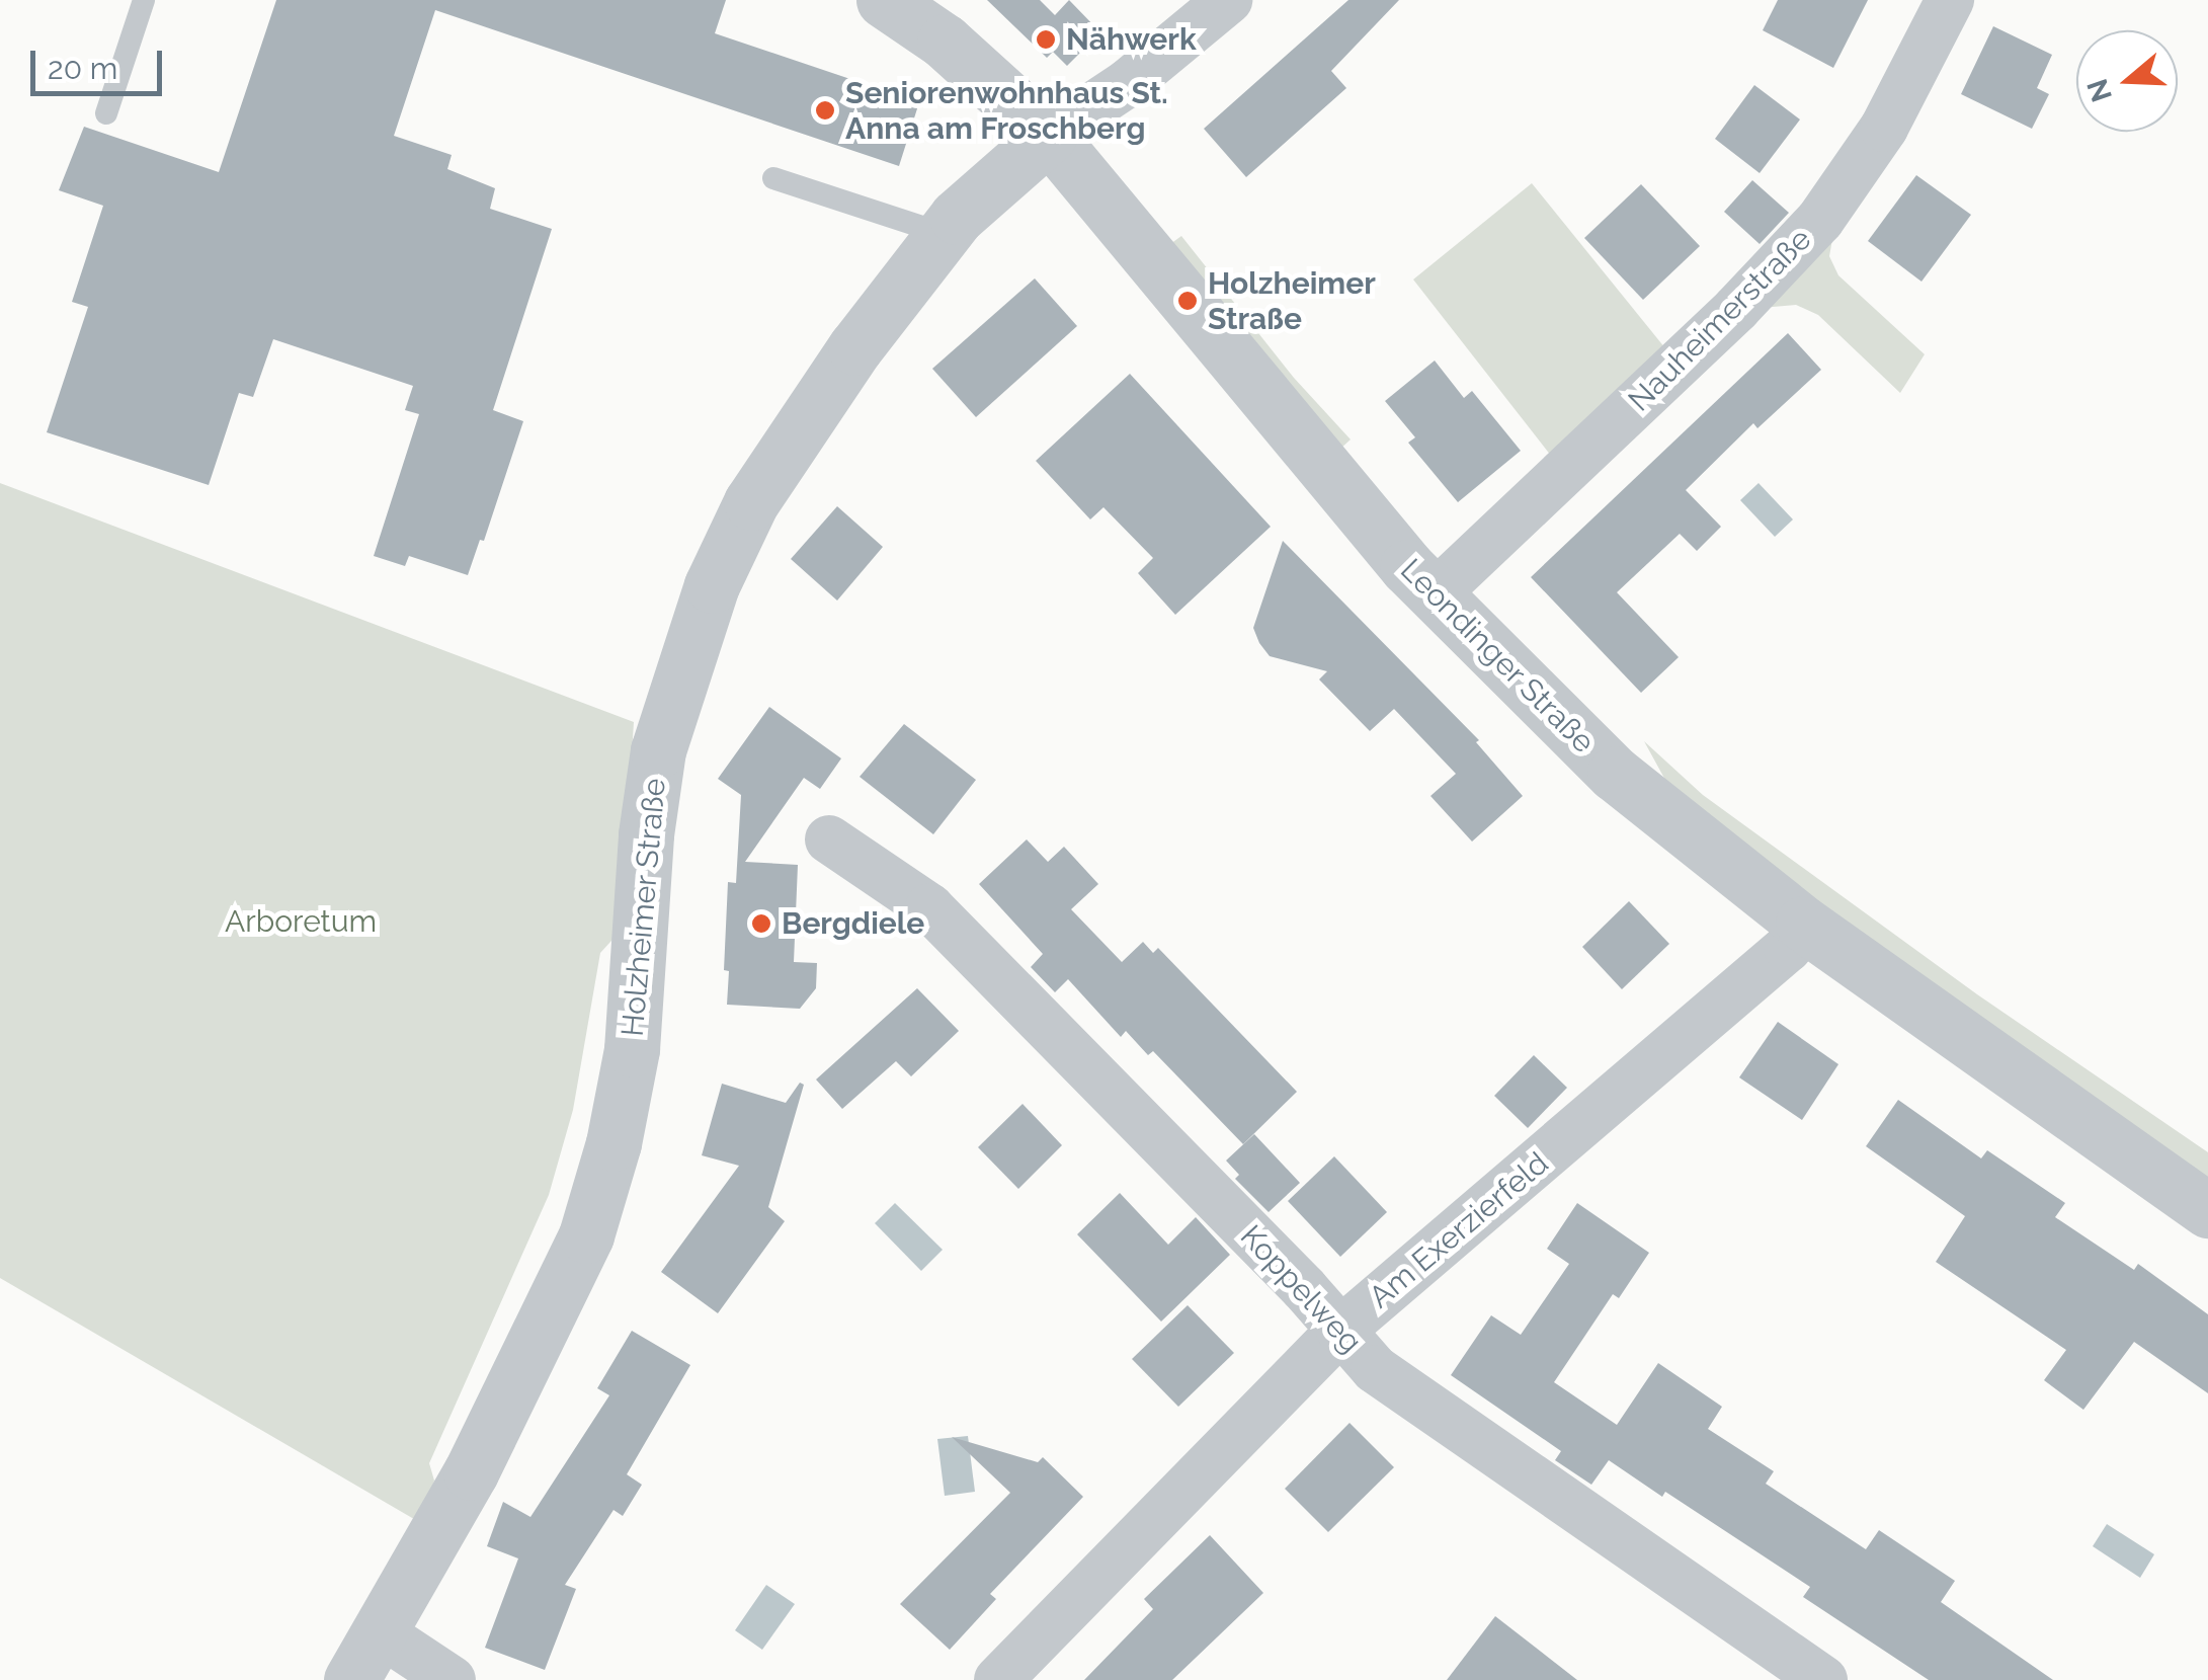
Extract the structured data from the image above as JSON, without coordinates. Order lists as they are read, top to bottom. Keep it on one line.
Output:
{"streets":{"street":["Nauheimerstraße","Leondinger Straße","Holzheimer Straße","Am Exerzierfeld","Koppelweg"]},"crossings":[["Nauheimerstraße","Leondinger Straße"],["Leondinger Straße","Holzheimer Straße"],["Leondinger Straße","Am Exerzierfeld"],["Am Exerzierfeld","Koppelweg"]],"parks":["Arboretum"],"places":["Nähwerk","Seniorenwohnhaus St. Anna am Froschberg","Holzheimer Straße","Bergdiele"],"scale_bar":"20 m","north":"left"}
